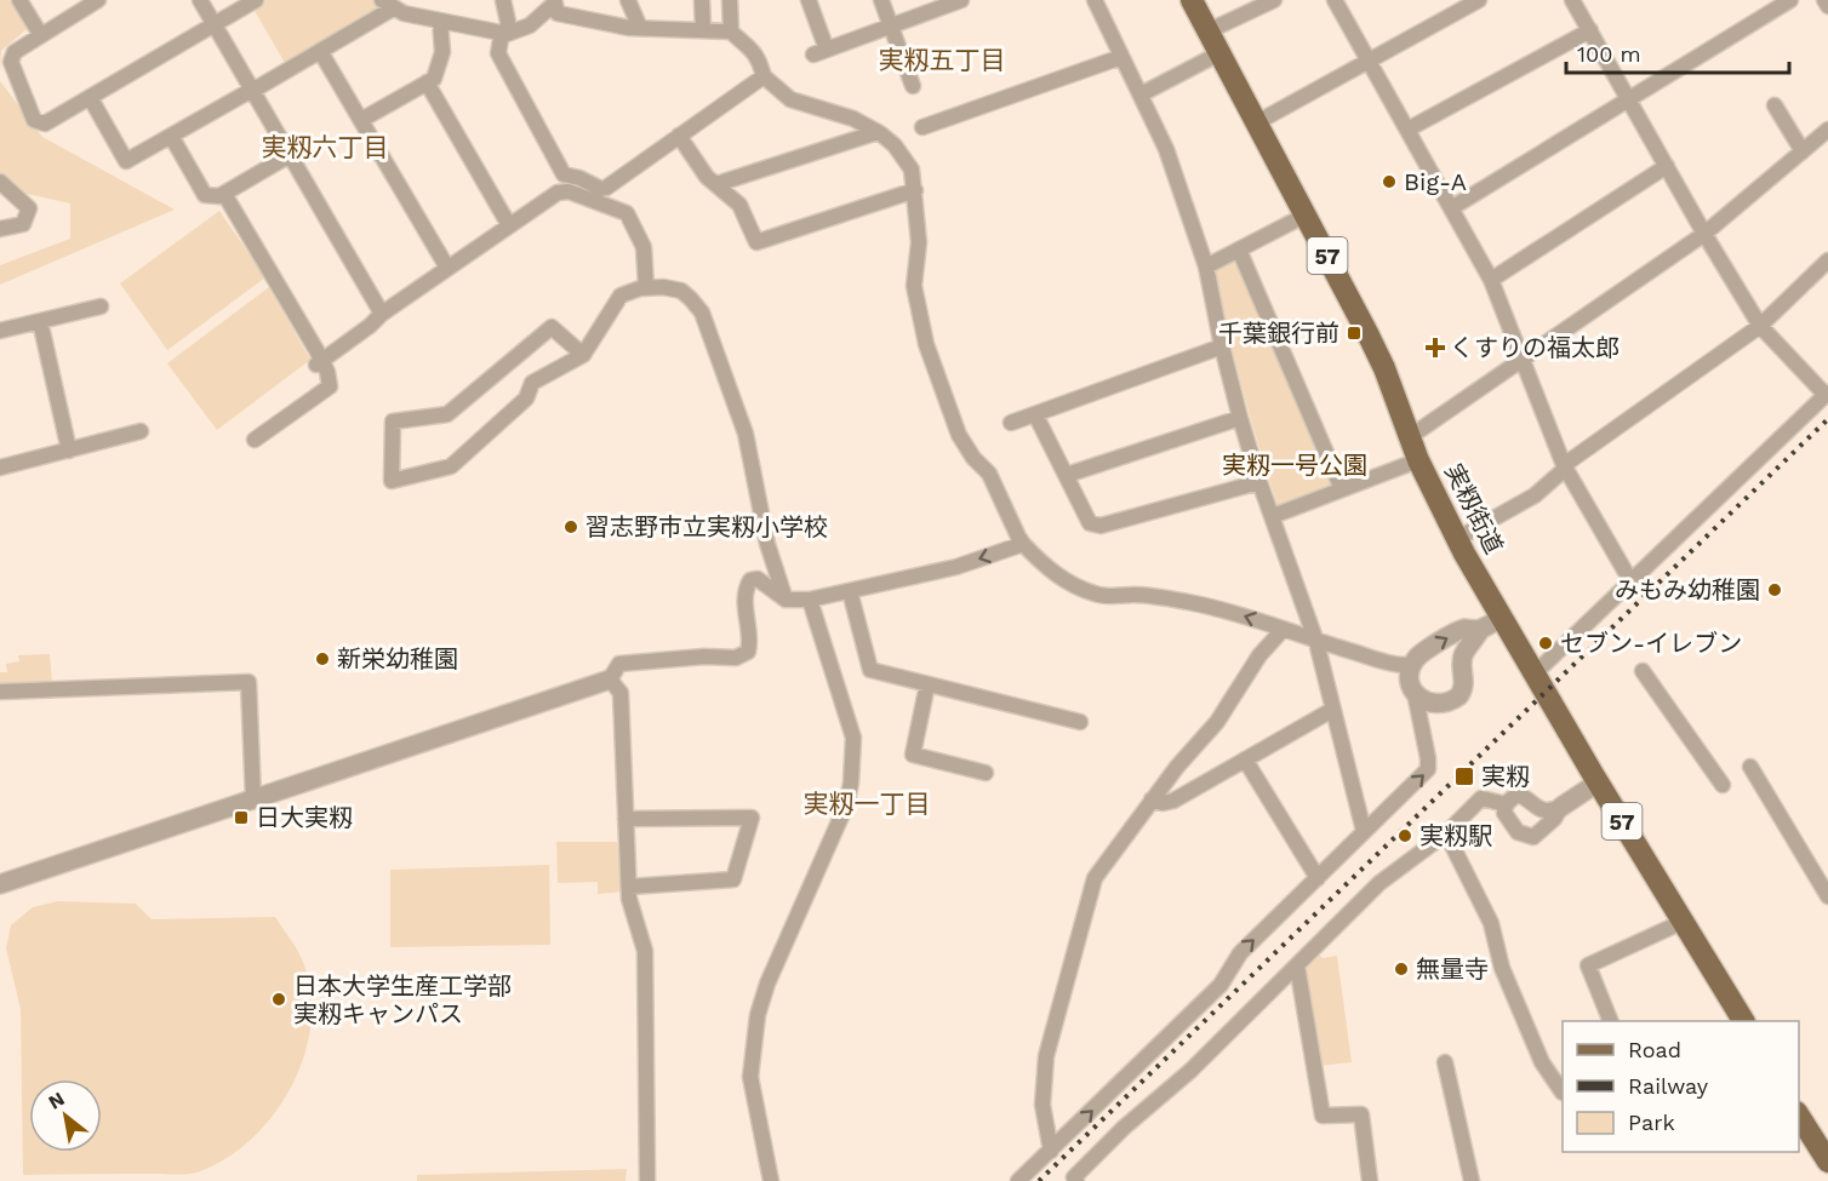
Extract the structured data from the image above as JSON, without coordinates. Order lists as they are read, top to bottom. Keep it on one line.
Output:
{"streets":{"main road":["57","実籾街道"]},"districts":["実籾五丁目","実籾六丁目","実籾一丁目"],"parks":["実籾一号公園"],"places":{"other":["Big-A","習志野市立実籾小学校","みもみ幼稚園","セブン-イレブン","新栄幼稚園","実籾駅","無量寺","日本大学生産工学部 実籾キャンパス"],"transit":["千葉銀行前","実籾","日大実籾"],"health":["くすりの福太郎"]},"legend":["Road","Railway","Park"],"scale_bar":"100 m","north":"top left"}
